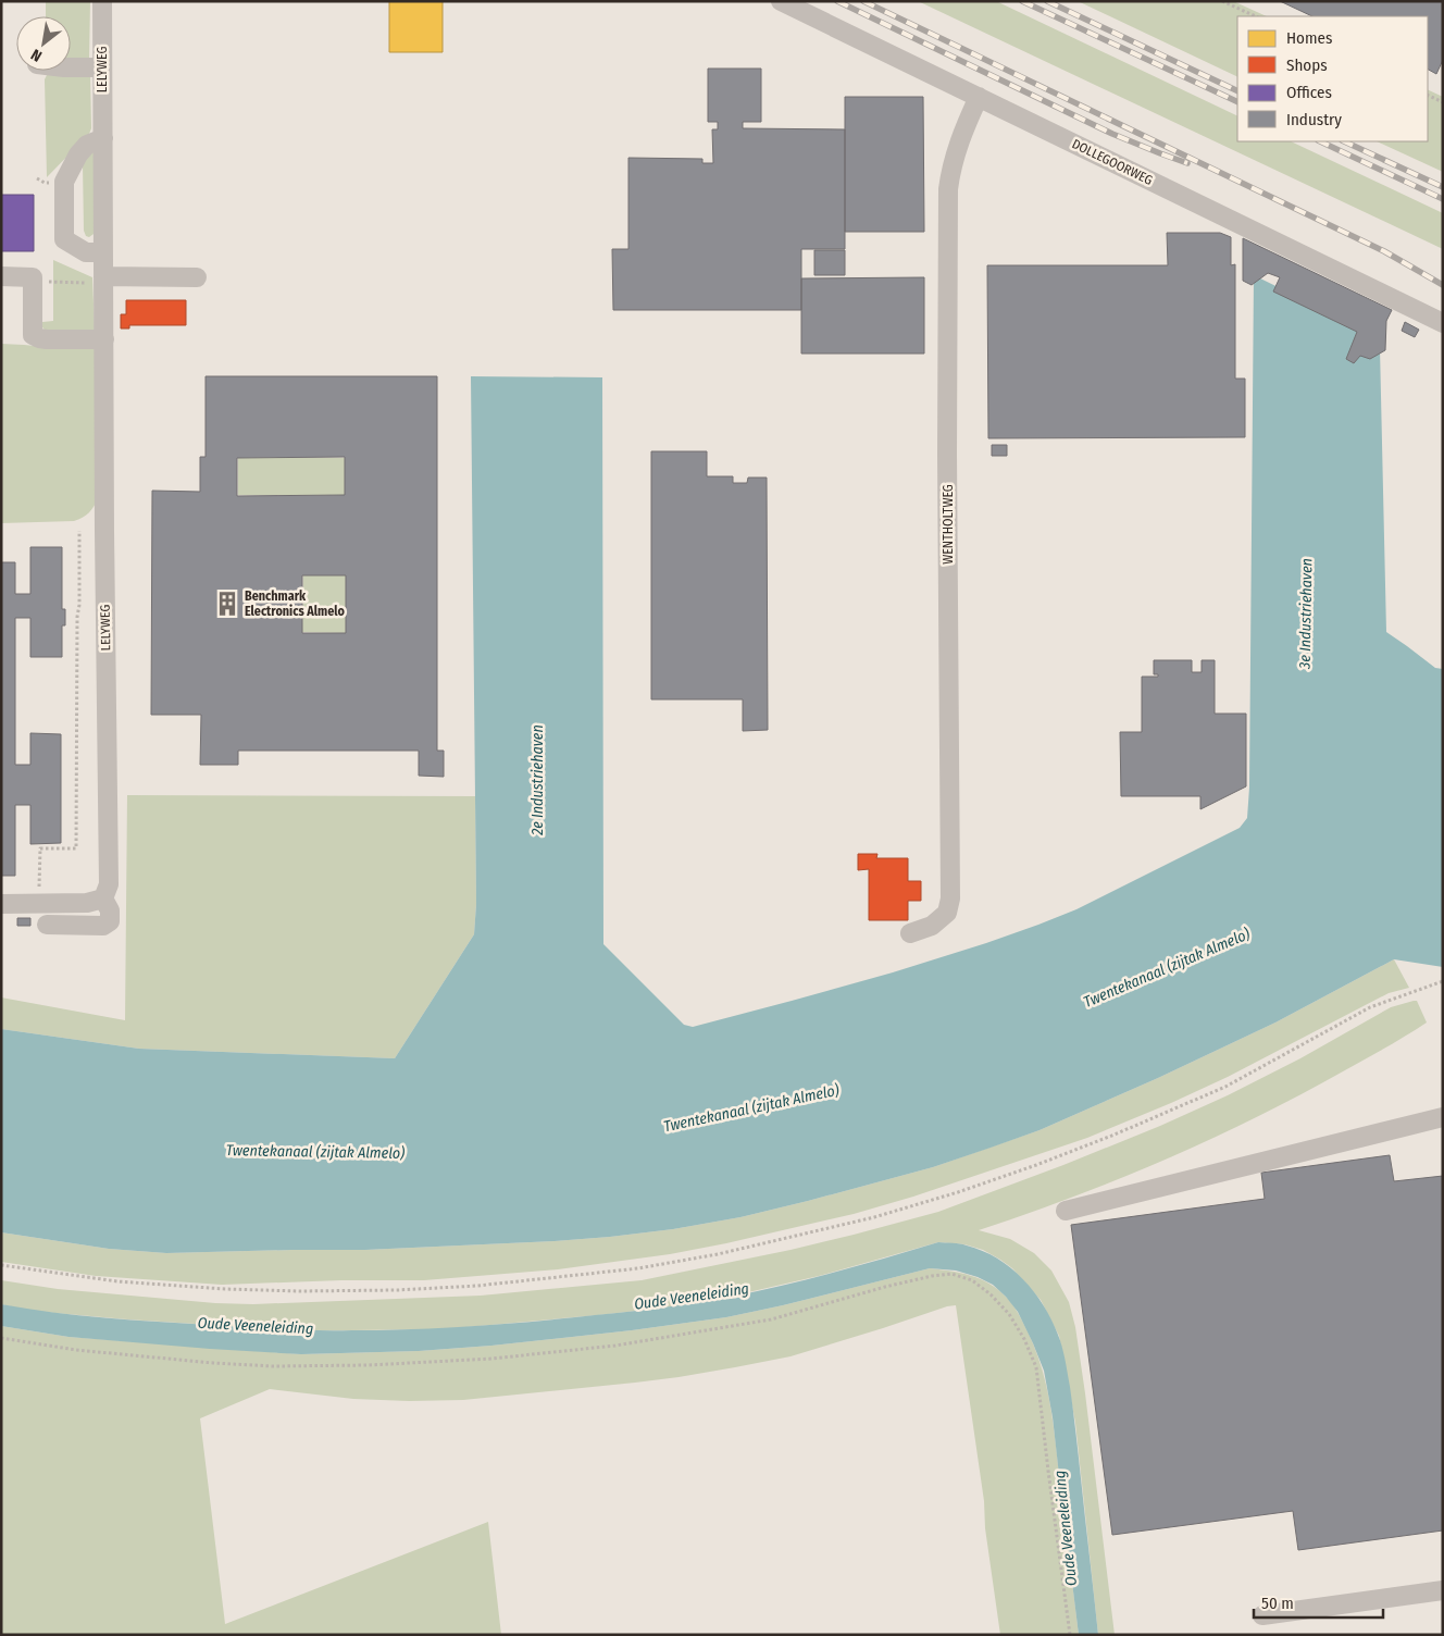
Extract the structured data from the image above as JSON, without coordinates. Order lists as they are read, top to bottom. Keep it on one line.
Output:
{"streets":{"street":["LELYWEG","DOLLEGOORWEG","WENTHOLTWEG"]},"crossings":[["DOLLEGOORWEG","WENTHOLTWEG"]],"water":["3e Industriehaven","2e Industriehaven","Twentekanaal (zijtak Almelo)","Oude Veeneleiding"],"places":{"building":["Benchmark Electronics Almelo"]},"legend":["Homes","Shops","Offices","Industry"],"scale_bar":"50 m","north":"bottom left"}
